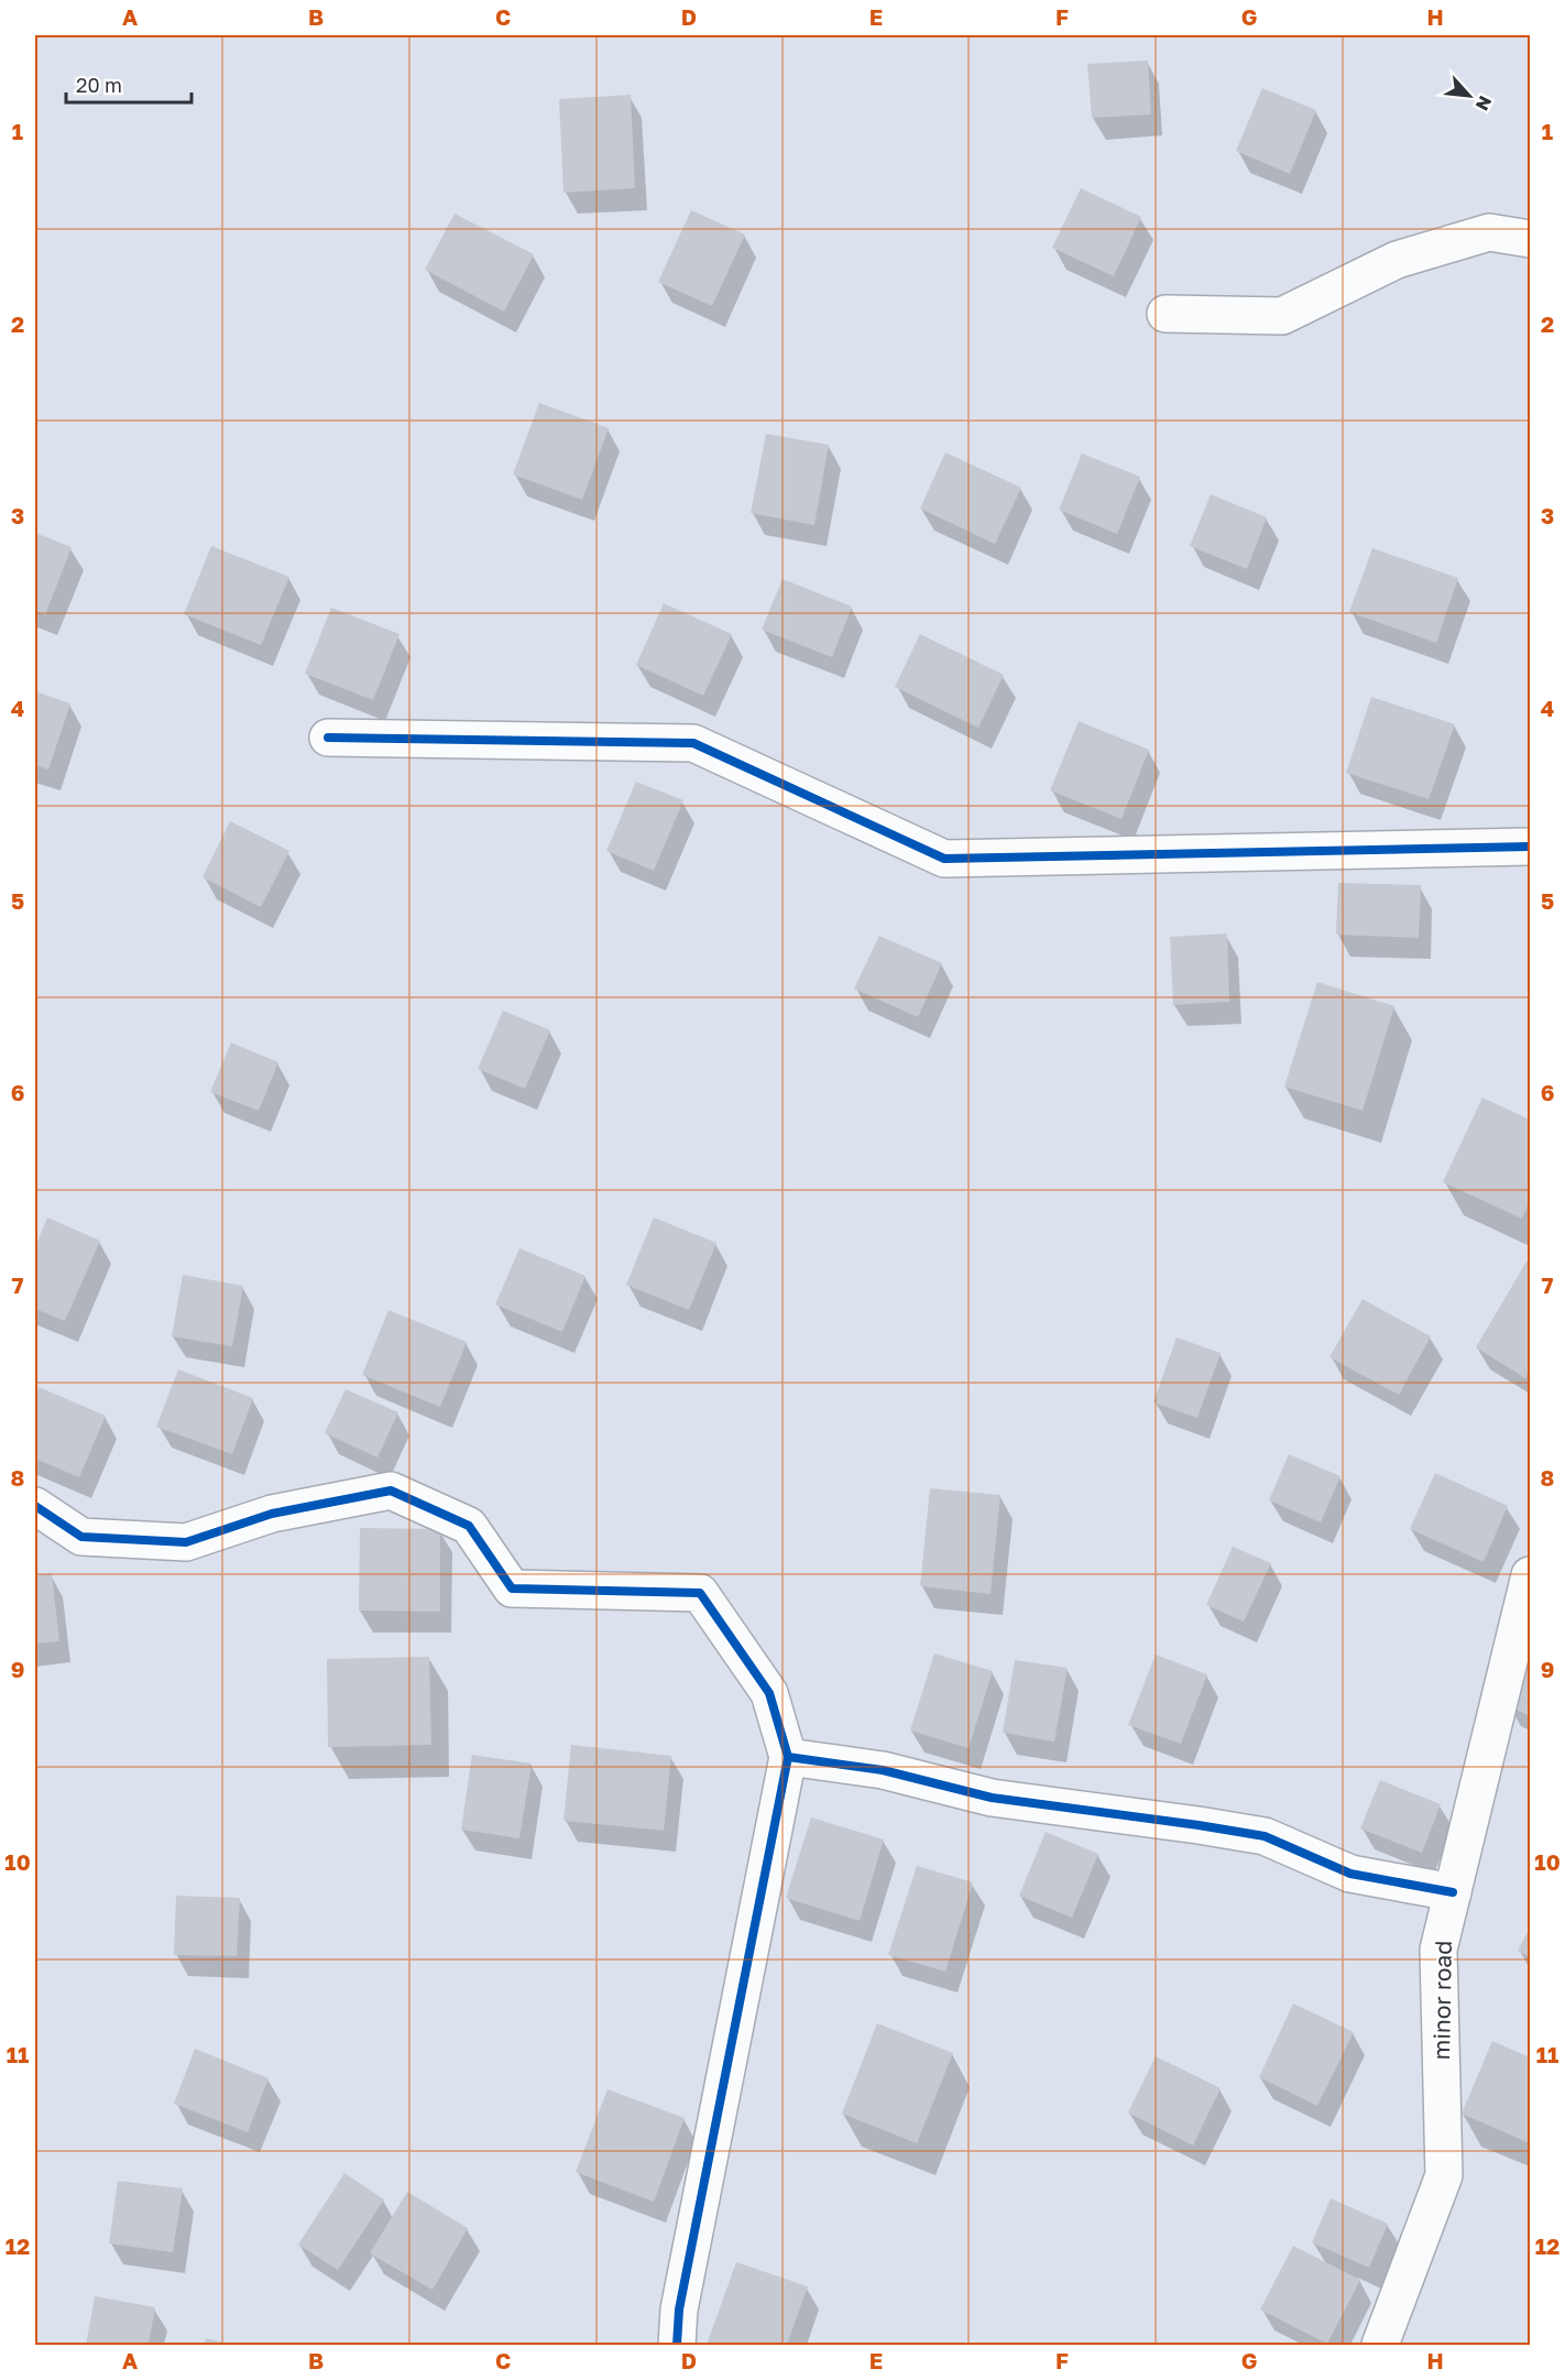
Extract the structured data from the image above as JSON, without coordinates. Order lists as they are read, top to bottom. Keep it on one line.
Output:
{"streets":{"street":["minor road"]},"scale_bar":"20 m","north":"bottom right","grid":{"columns":["A","B","C","D","E","F","G","H"],"rows":["1","2","3","4","5","6","7","8","9","10","11","12"]}}
